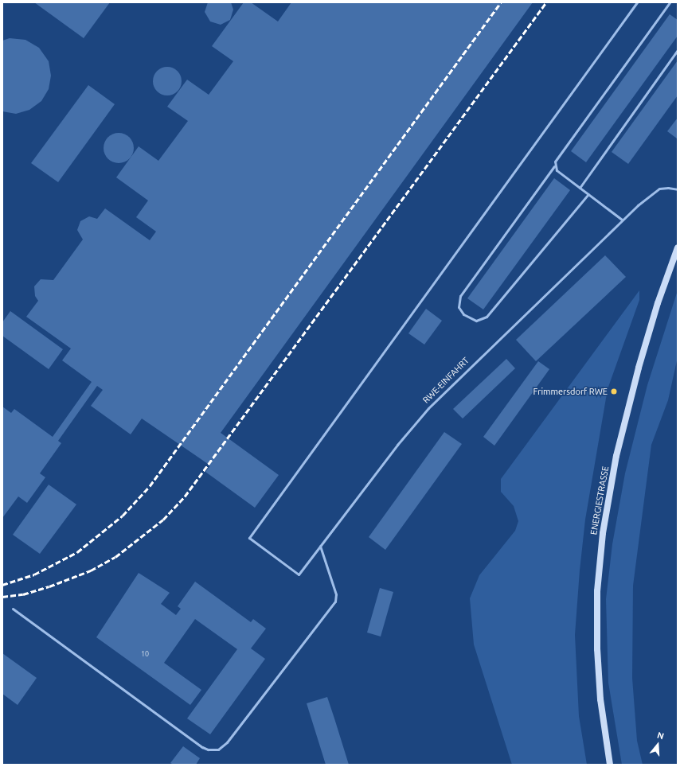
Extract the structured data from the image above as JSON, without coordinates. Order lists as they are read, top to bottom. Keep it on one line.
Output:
{"streets":{"main road":["ENERGIESTRASSE"],"lane":["RWE-EINFAHRT"]},"places":["Frimmersdorf RWE"],"house_numbers":["10"],"north":"top"}
